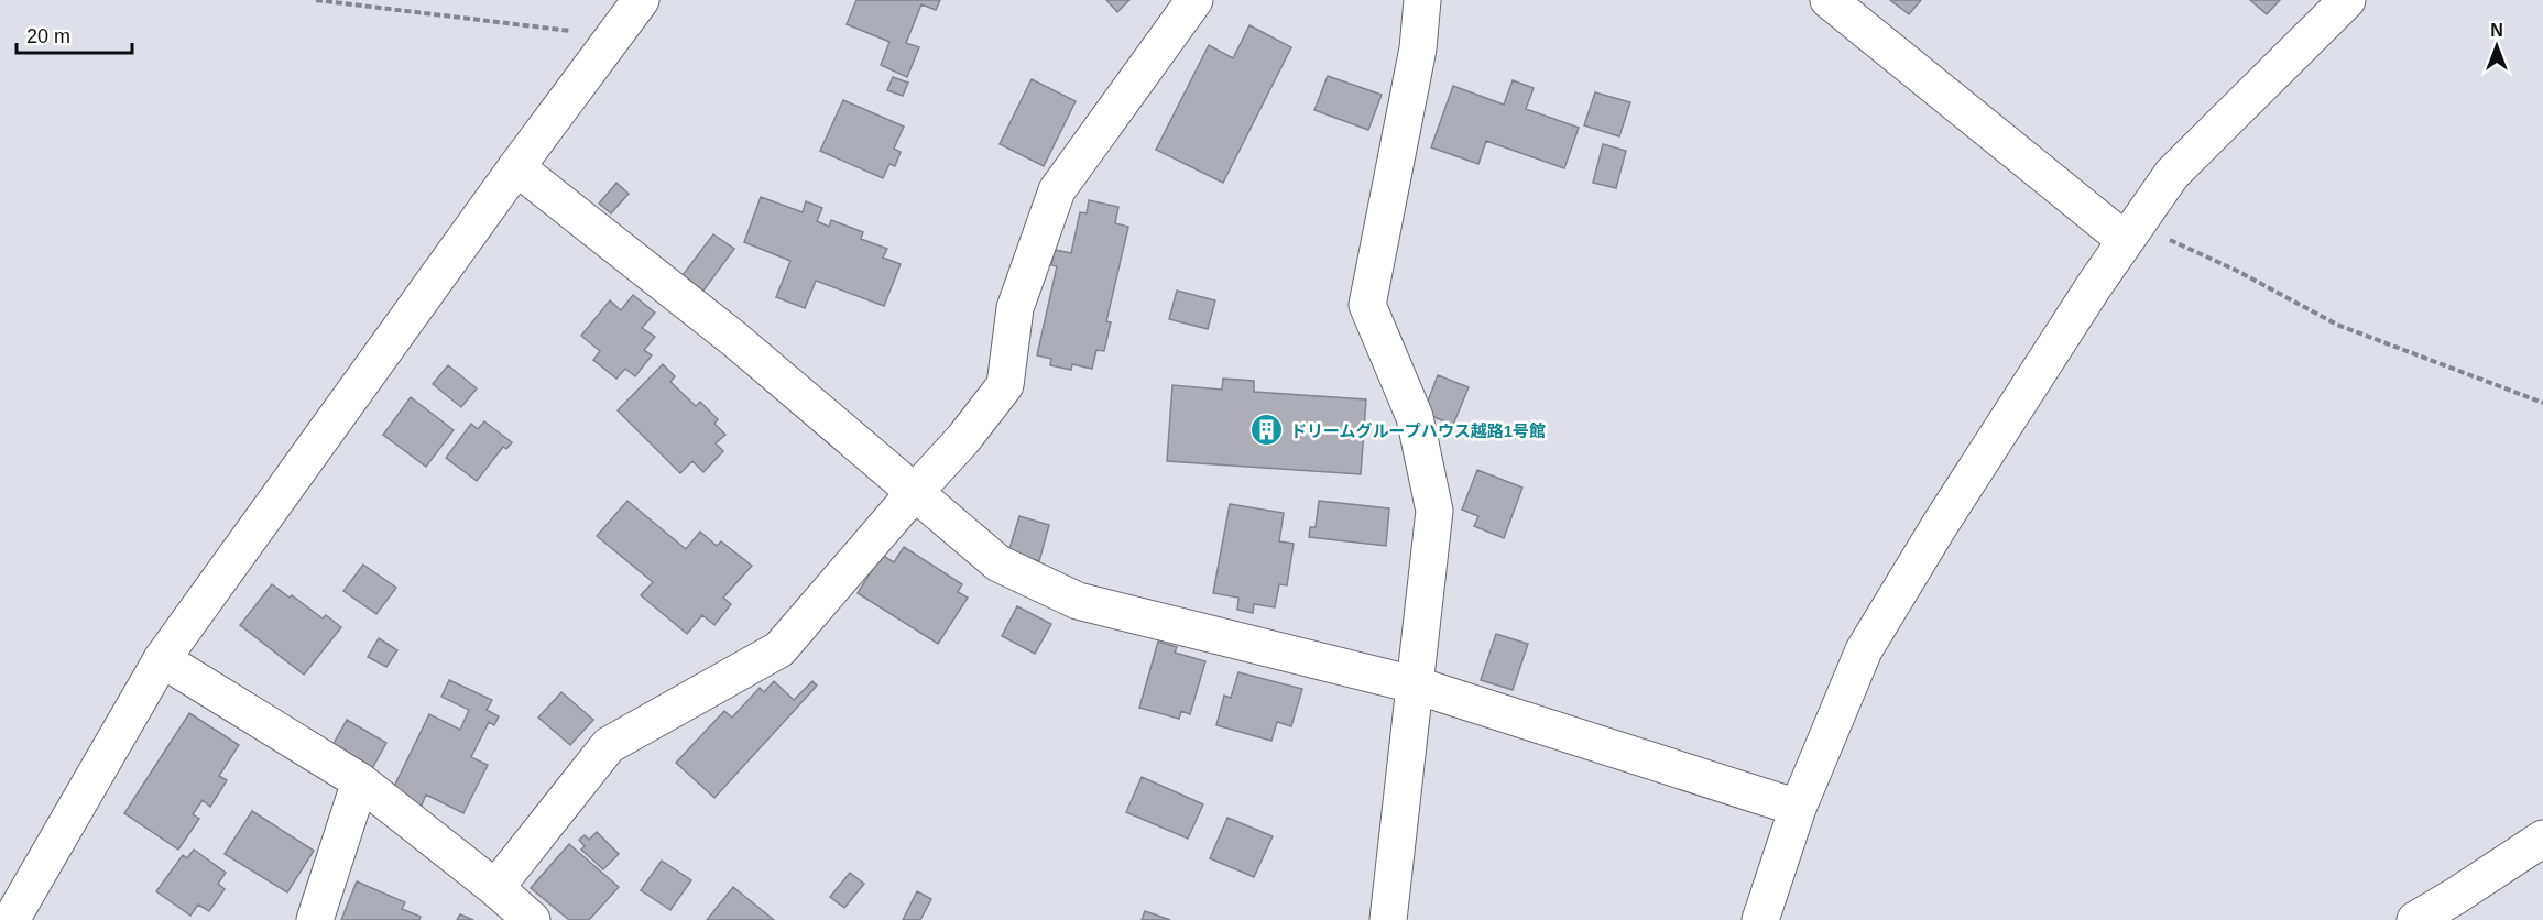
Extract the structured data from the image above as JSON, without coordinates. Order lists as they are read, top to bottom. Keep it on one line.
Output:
{"places":{"building":["ドリームグループハウス越路1号館"]},"scale_bar":"20 m","north":"top"}
